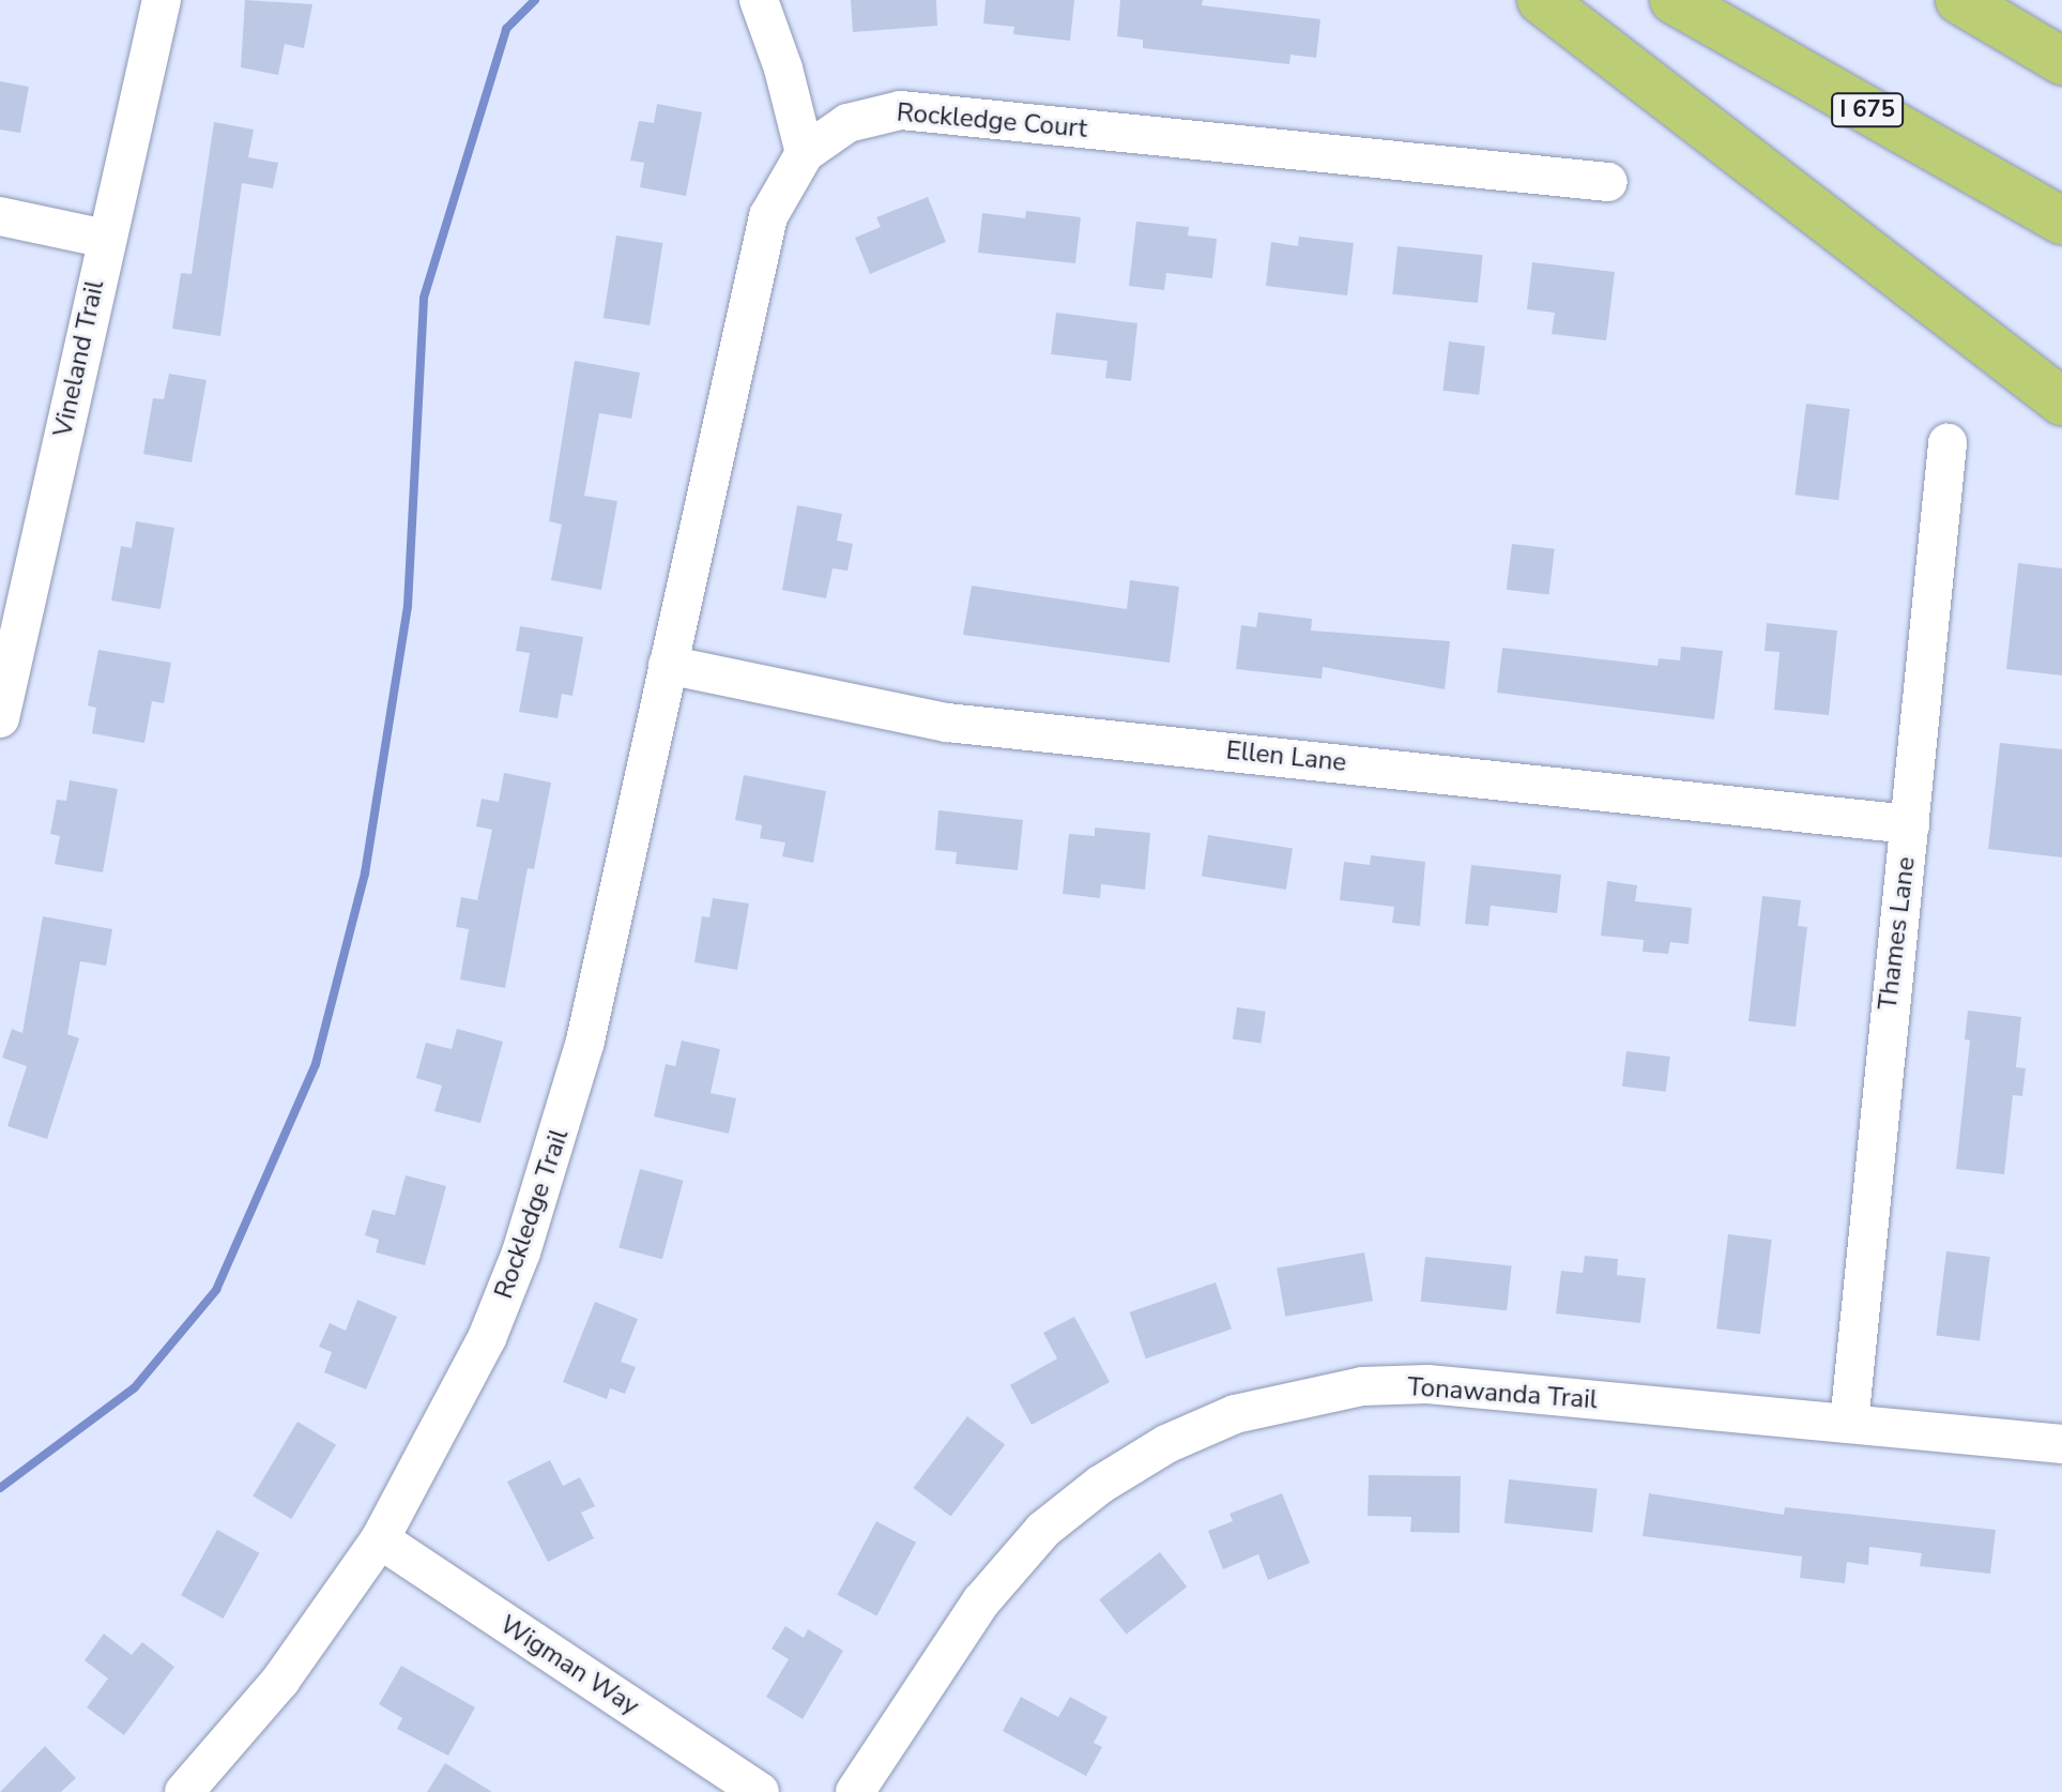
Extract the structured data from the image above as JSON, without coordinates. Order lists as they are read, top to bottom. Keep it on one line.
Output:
{"streets":{"highway":["I 675"],"street":["Rockledge Court","Vineland Trail","Ellen Lane","Thames Lane","Rockledge Trail","Tonawanda Trail","Wigman Way"]},"crossings":[["Rockledge Court","Rockledge Trail"],["Ellen Lane","Thames Lane"],["Ellen Lane","Rockledge Trail"],["Thames Lane","Tonawanda Trail"],["Rockledge Trail","Wigman Way"]]}
